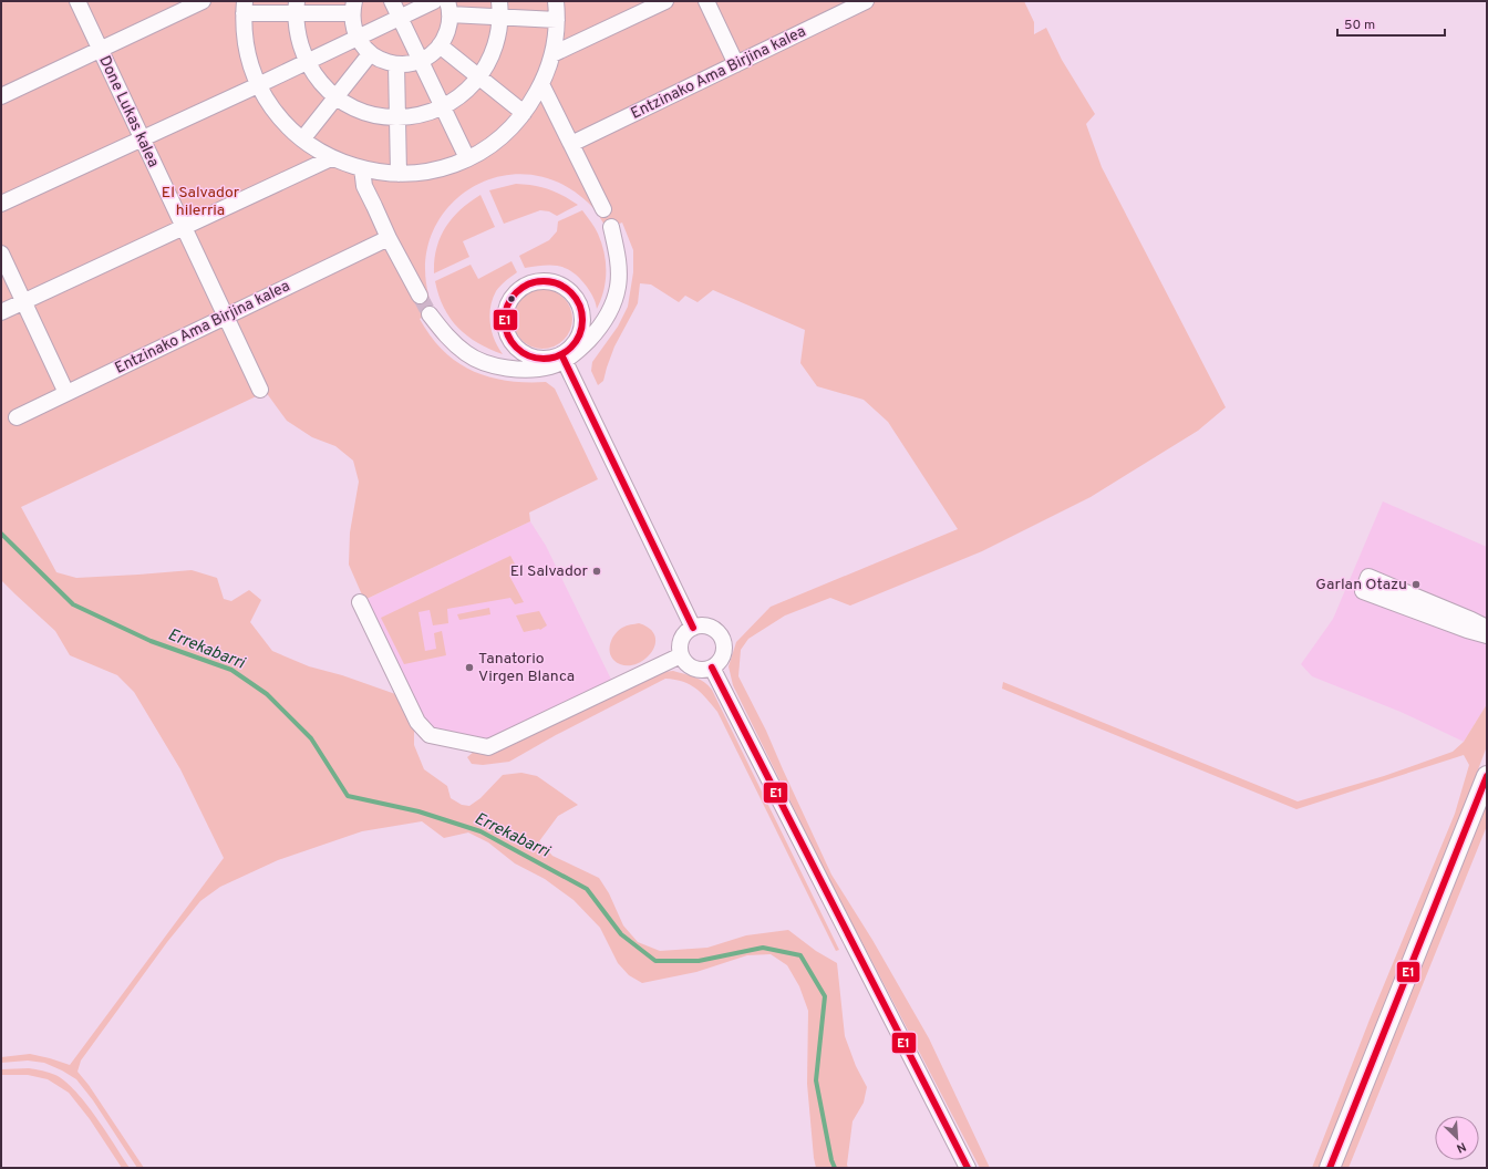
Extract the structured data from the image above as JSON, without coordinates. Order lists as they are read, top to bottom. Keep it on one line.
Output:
{"streets":{"street":["Entzinako Ama Birjina kalea","Done Lukas kalea"]},"crossings":[["Entzinako Ama Birjina kalea","Done Lukas kalea"]],"water":["Errekabarri"],"parks":["El Salvador hilerria"],"places":["El Salvador","Garlan Otazu","Tanatorio Virgen Blanca"],"lines":["transit line E1"],"scale_bar":"50 m","north":"bottom right"}
